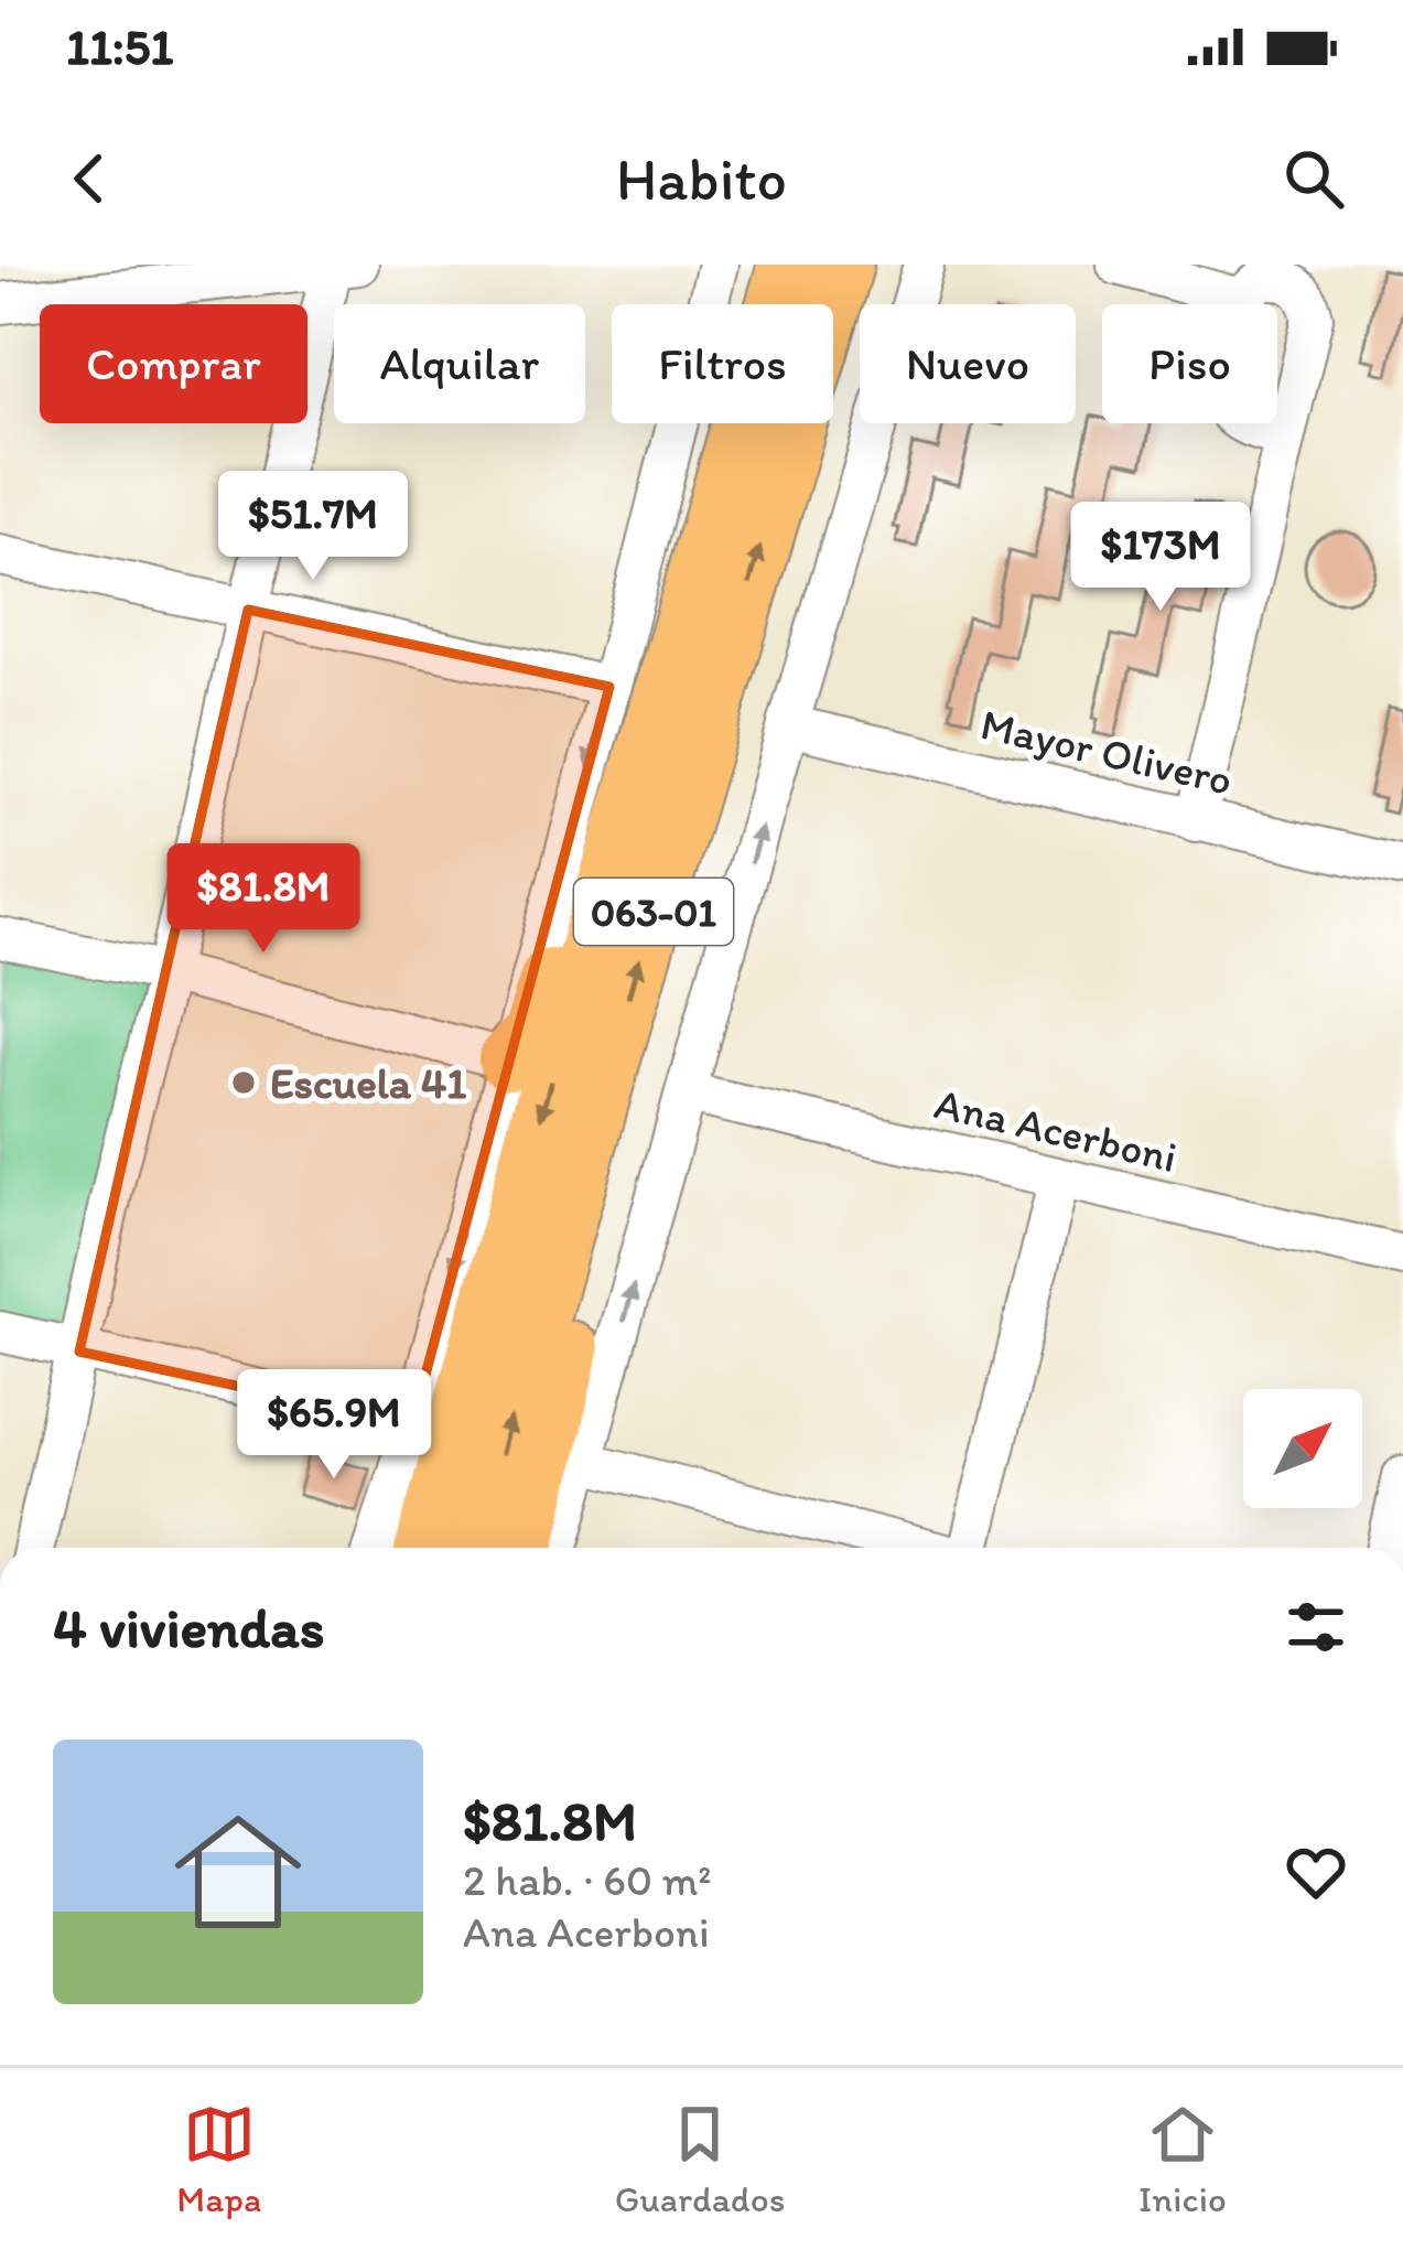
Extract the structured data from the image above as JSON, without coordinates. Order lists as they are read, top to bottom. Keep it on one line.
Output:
{"streets":{"highway":["063-01"],"street":["Mayor Olivero","Ana Acerboni"]},"places":["Escuela 41"],"north":"top right","page":{"status":"11:51","header":"Habito","chip":["Comprar","Alquilar","Filtros","Nuevo","Piso"],"price":["$51.7M","$173M","$81.8M","$65.9M"],"heading":"4 viviendas","list":[{"name":"$81.8M","note":"2 hab. · 60 m² · Ana Acerboni"}],"tabs":["Mapa","Guardados","Inicio"]}}
